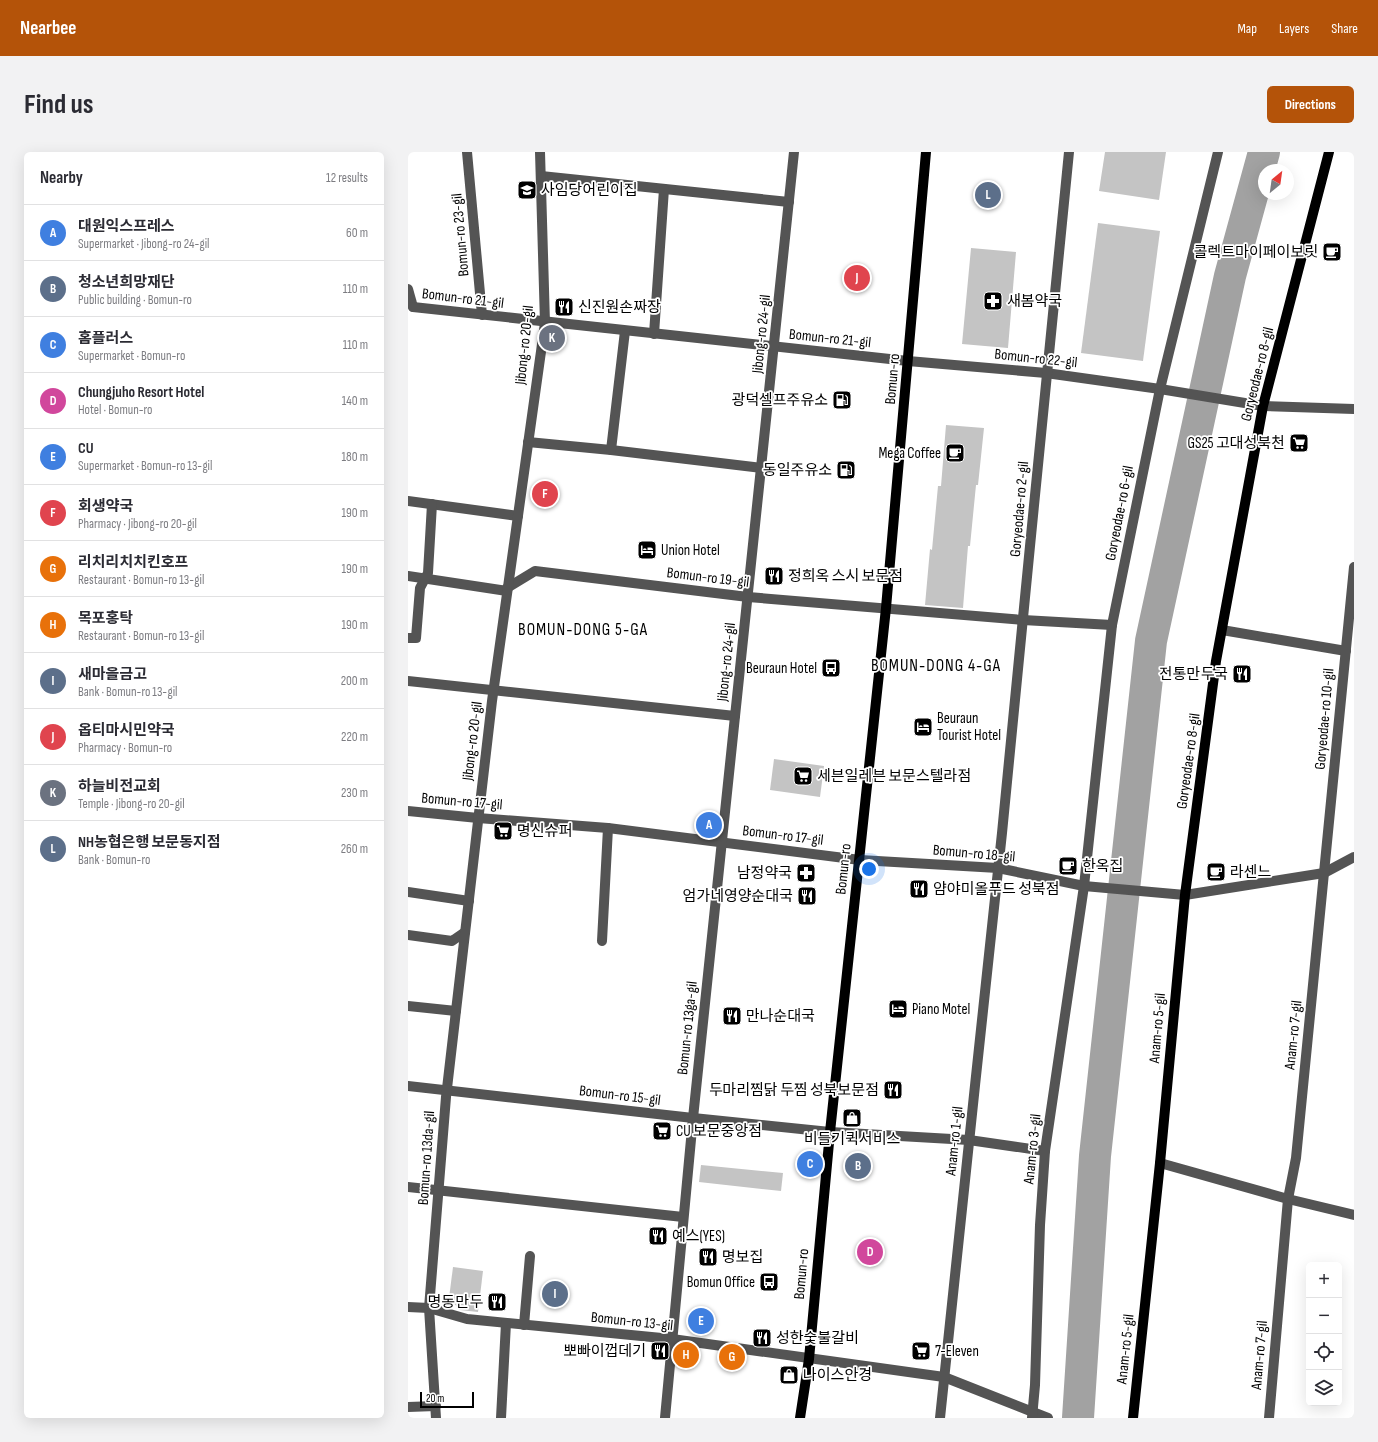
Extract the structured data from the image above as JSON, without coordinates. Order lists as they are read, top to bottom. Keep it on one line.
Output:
{"streets":{"main road":["Goryeodae-ro 8-gil","Bomun-ro","Anam-ro 5-gil"],"street":["Bomun-ro 23-gil","Bomun-ro 21-gil","Jibong-ro 24-gil","Jibong-ro 20-gil","Bomun-ro 22-gil","Goryeodae-ro 2-gil","Goryeodae-ro 6-gil","Bomun-ro 19-gil","Goryeodae-ro 10-gil","Bomun-ro 17-gil","Bomun-ro 18-gil","Bomun-ro 13ga-gil","Anam-ro 7-gil","Bomun-ro 15-gil","Anam-ro 1-gil","Anam-ro 3-gil","Bomun-ro 13da-gil","Bomun-ro 13-gil"]},"crossings":[["Bomun-ro 23-gil","Bomun-ro 21-gil"],["Bomun-ro 21-gil","Jibong-ro 24-gil"],["Bomun-ro 21-gil","Jibong-ro 20-gil"],["Bomun-ro 21-gil","Bomun-ro 22-gil"],["Bomun-ro 21-gil","Bomun-ro"],["Jibong-ro 24-gil","Jibong-ro 20-gil"],["Jibong-ro 24-gil","Bomun-ro 19-gil"],["Jibong-ro 24-gil","Bomun-ro 17-gil"],["Jibong-ro 24-gil","Bomun-ro 13ga-gil"],["Jibong-ro 20-gil","Bomun-ro 19-gil"],["Jibong-ro 20-gil","Bomun-ro 17-gil"],["Jibong-ro 20-gil","Bomun-ro 13da-gil"],["Bomun-ro 22-gil","Goryeodae-ro 8-gil"],["Bomun-ro 22-gil","Bomun-ro"],["Bomun-ro 22-gil","Goryeodae-ro 2-gil"],["Bomun-ro 22-gil","Goryeodae-ro 6-gil"],["Goryeodae-ro 8-gil","Bomun-ro 18-gil"],["Goryeodae-ro 8-gil","Anam-ro 5-gil"],["Bomun-ro","Bomun-ro 19-gil"],["Bomun-ro","Bomun-ro 17-gil"],["Bomun-ro","Bomun-ro 18-gil"],["Bomun-ro","Bomun-ro 15-gil"],["Bomun-ro","Bomun-ro 13-gil"],["Goryeodae-ro 2-gil","Bomun-ro 18-gil"],["Goryeodae-ro 2-gil","Anam-ro 1-gil"],["Goryeodae-ro 6-gil","Bomun-ro 18-gil"],["Goryeodae-ro 6-gil","Anam-ro 3-gil"],["Goryeodae-ro 10-gil","Anam-ro 7-gil"],["Bomun-ro 17-gil","Bomun-ro 18-gil"],["Bomun-ro 17-gil","Bomun-ro 13ga-gil"],["Bomun-ro 17-gil","Bomun-ro 13da-gil"],["Bomun-ro 18-gil","Anam-ro 5-gil"],["Bomun-ro 18-gil","Anam-ro 1-gil"],["Bomun-ro 18-gil","Anam-ro 3-gil"],["Bomun-ro 13ga-gil","Bomun-ro 15-gil"],["Bomun-ro 13ga-gil","Bomun-ro 13-gil"],["Bomun-ro 15-gil","Bomun-ro 13da-gil"],["Anam-ro 1-gil","Bomun-ro 13-gil"],["Anam-ro 3-gil","Bomun-ro 13-gil"],["Bomun-ro 13da-gil","Bomun-ro 13-gil"]],"districts":["BOMUN-DONG 5-GA","BOMUN-DONG 4-GA"],"places":{"school or university":["사임당어린이집"],"cafe":["콜렉트마이페이보릿","Mega Coffee","한옥집","라센느"],"pharmacy":["새봄약국","남정약국"],"restaurant":["신진원손짜장","정희옥 스시 보문점","전통만두국","얌야미올푸드 성북점","엄가네영양순대국","만나순대국","두마리찜닭 두찜 성북보문점","예스(YES)","명보집","명동만두","성한숯불갈비","뽀빠이껍데기"],"fuel station":["광덕셀프주유소","동일주유소"],"supermarket":["GS25 고대성북천","세븐일레븐 보문스텔라점","명신슈퍼","CU 보문중앙점","7-Eleven"],"hotel":["Union Hotel","Beuraun Tourist Hotel","Piano Motel"],"bus stop":["Beuraun Hotel","Bomun Office"],"shop":["비들기퀵서비스","나이스안경"]},"scale_bar":"20 m","north":"top right","page":{"header":"Nearbee","nav":["Map","Layers","Share"],"buttons":"Directions","title":"Find us","heading":["Nearby","12 results"],"pins":["L","J","K","F","A","C","B","D","I","E","H","G"],"list":[{"mark":"A","name":"대원익스프레스","note":"Supermarket · Jibong-ro 24-gil","value":"60 m"},{"mark":"B","name":"청소년희망재단","note":"Public building · Bomun-ro","value":"110 m"},{"mark":"C","name":"홈플러스","note":"Supermarket · Bomun-ro","value":"110 m"},{"mark":"D","name":"Chungjuho Resort Hotel","note":"Hotel · Bomun-ro","value":"140 m"},{"mark":"E","name":"CU","note":"Supermarket · Bomun-ro 13-gil","value":"180 m"},{"mark":"F","name":"회생약국","note":"Pharmacy · Jibong-ro 20-gil","value":"190 m"},{"mark":"G","name":"리치리치치킨호프","note":"Restaurant · Bomun-ro 13-gil","value":"190 m"},{"mark":"H","name":"목포홍탁","note":"Restaurant · Bomun-ro 13-gil","value":"190 m"},{"mark":"I","name":"새마을금고","note":"Bank · Bomun-ro 13-gil","value":"200 m"},{"mark":"J","name":"옵티마시민약국","note":"Pharmacy · Bomun-ro","value":"220 m"},{"mark":"K","name":"하늘비전교회","note":"Temple · Jibong-ro 20-gil","value":"230 m"},{"mark":"L","name":"NH농협은행 보문동지점","note":"Bank · Bomun-ro","value":"260 m"}],"map_buttons":["+","−"],"scale":"20 m"}}
